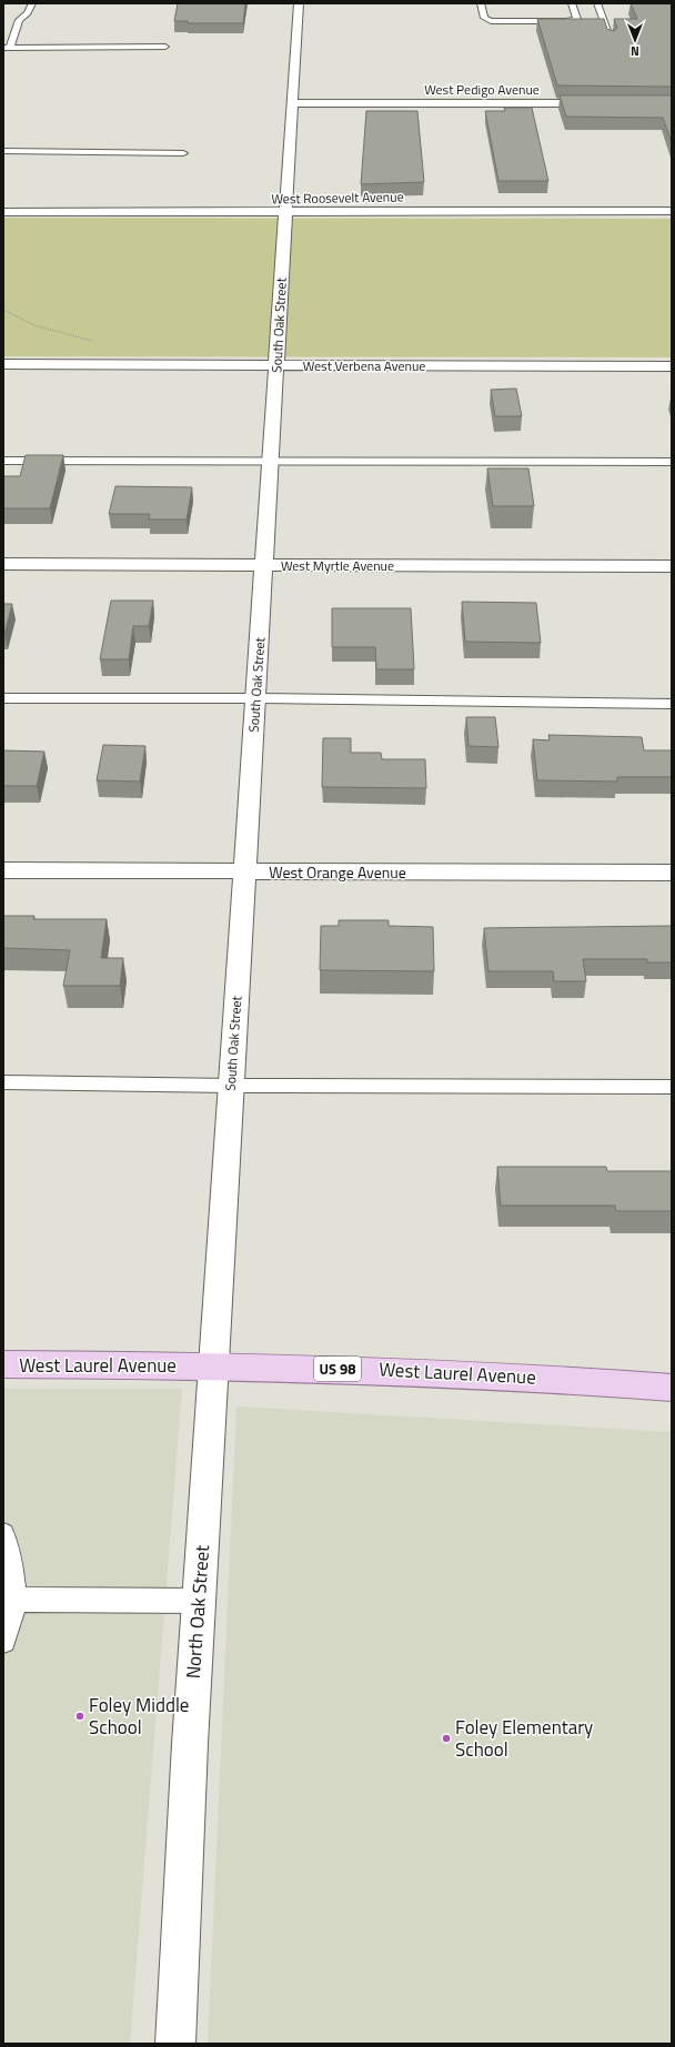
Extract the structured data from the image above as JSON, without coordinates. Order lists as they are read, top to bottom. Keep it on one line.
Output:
{"streets":{"main road":["West Laurel Avenue","US 98"],"street":["West Pedigo Avenue","West Roosevelt Avenue","South Oak Street","West Verbena Avenue","West Myrtle Avenue","West Orange Avenue","North Oak Street"]},"crossings":[["West Pedigo Avenue","South Oak Street"],["West Roosevelt Avenue","South Oak Street"],["South Oak Street","West Verbena Avenue"],["South Oak Street","West Myrtle Avenue"],["South Oak Street","West Orange Avenue"],["South Oak Street","West Laurel Avenue"],["South Oak Street","North Oak Street"],["West Laurel Avenue","North Oak Street"]],"places":["Foley Middle School","Foley Elementary School"],"north":"bottom"}
